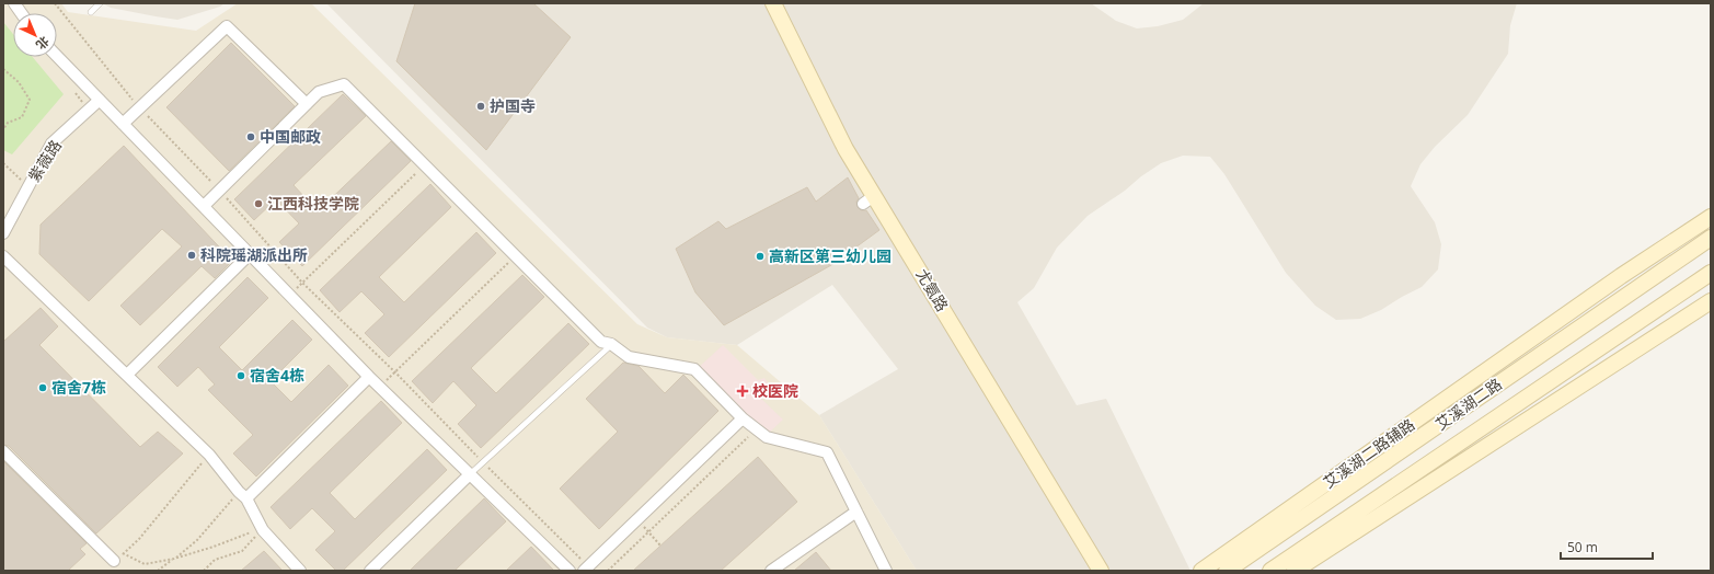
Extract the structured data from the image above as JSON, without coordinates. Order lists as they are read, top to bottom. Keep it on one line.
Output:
{"streets":{"main road":["尤氨路","艾溪湖二路","艾溪湖二路辅路"],"street":["紫薇路"]},"places":{"other":["护国寺","中国邮政","江西科技学院","科院瑶湖派出所","高新区第三幼儿园","宿舍4栋","宿舍7栋"],"health":["校医院"]},"scale_bar":"50 m","north":"bottom right"}
